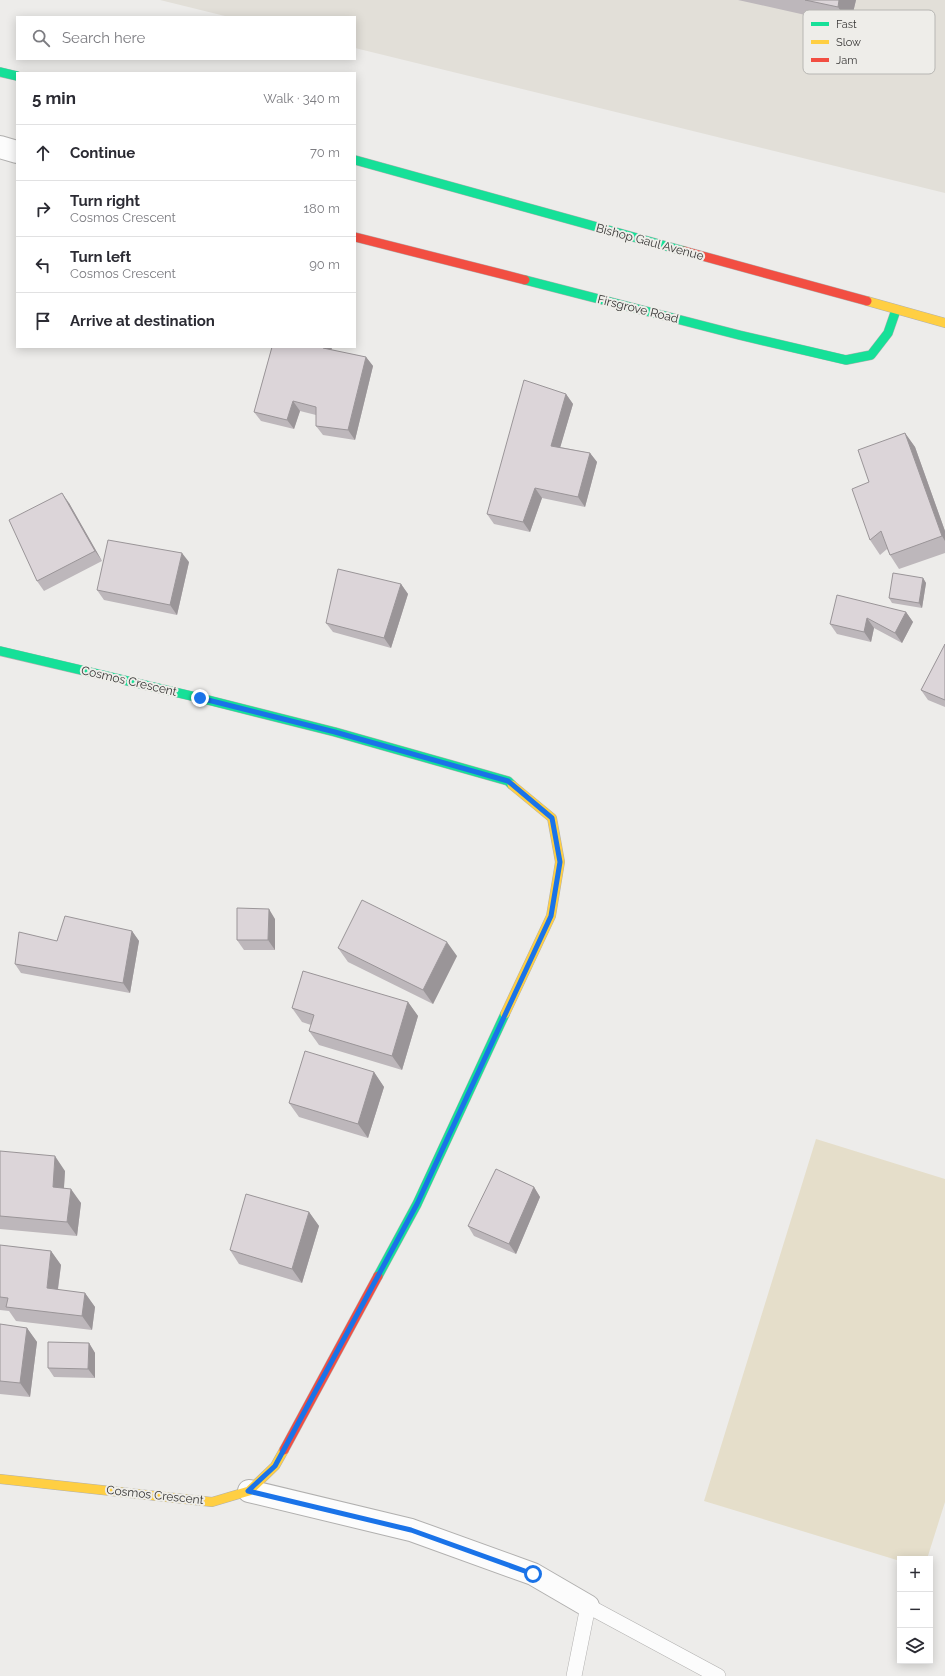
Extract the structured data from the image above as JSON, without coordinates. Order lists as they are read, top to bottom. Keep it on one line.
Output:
{"streets":{"street":["Bishop Gaul Avenue","Firsgrove Road","Cosmos Crescent"]},"crossings":[["Bishop Gaul Avenue","Firsgrove Road"]],"legend":["Fast","Slow","Jam"],"page":{"search":"Search here","heading":["5 min","Walk · 340 m"],"list":[["Continue","70 m"],["Turn right","Cosmos Crescent","180 m"],["Turn left","Cosmos Crescent","90 m"],"Arrive at destination"],"map_buttons":["+","−"]}}
